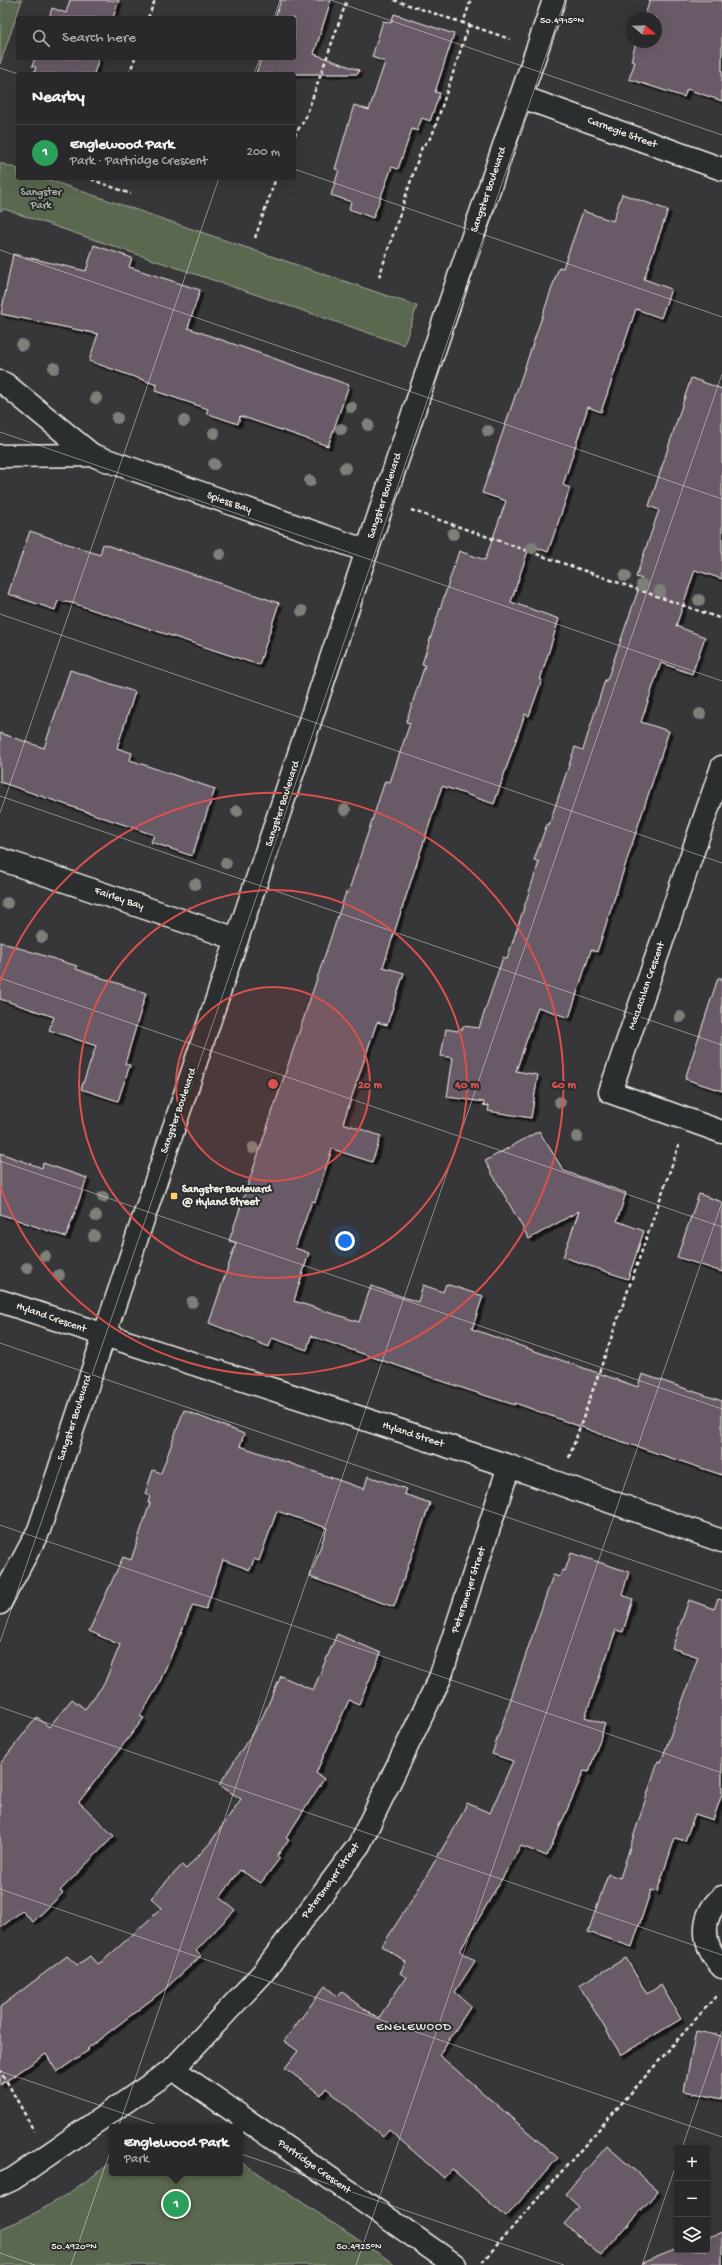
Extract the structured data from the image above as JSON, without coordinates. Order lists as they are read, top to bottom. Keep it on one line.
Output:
{"streets":{"street":["Carnegie Street","Sangster Boulevard","Spiess Bay","Fairley Bay","MacLachlan Crescent","Hyland Crescent","Hyland Street","Petersmeyer Street","Partridge Crescent"]},"crossings":[["Carnegie Street","Sangster Boulevard"],["Sangster Boulevard","Spiess Bay"],["Sangster Boulevard","Fairley Bay"],["Sangster Boulevard","Hyland Crescent"],["Sangster Boulevard","Hyland Street"],["Hyland Crescent","Hyland Street"],["Hyland Street","Petersmeyer Street"],["Petersmeyer Street","Partridge Crescent"]],"districts":["ENGLEWOOD"],"parks":["Sangster Park"],"places":{"transit":["Sangster Boulevard @ Hyland Street"]},"north":"right","page":{"search":"Search here","heading":"Nearby","list":[{"mark":"1","name":"Englewood Park","note":"Park · Partridge Crescent","value":"200 m"}],"popup":["Englewood Park","Park"],"map_buttons":["+","−"],"pins":"1"},"coordinates":["50.4915°N","50.4920°N","50.4925°N"],"rings":["20 m","40 m","60 m"]}
